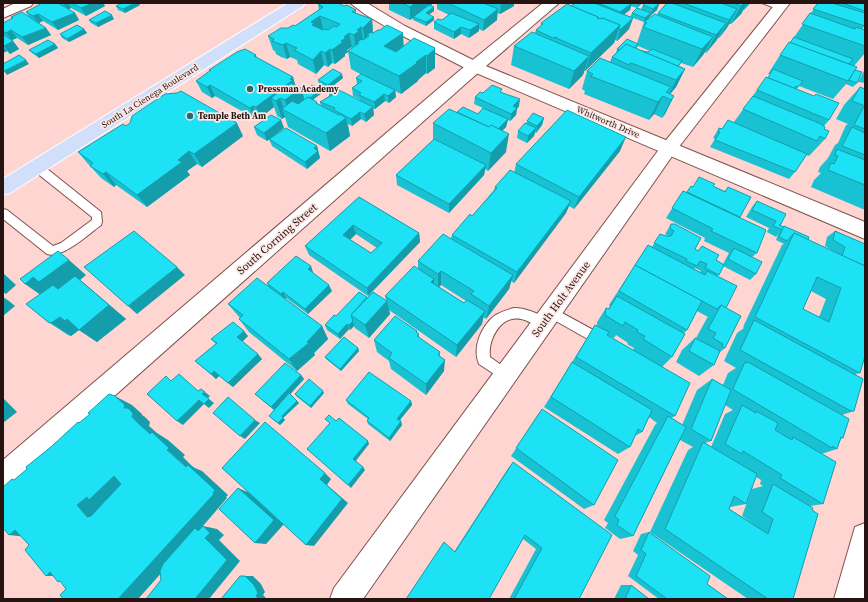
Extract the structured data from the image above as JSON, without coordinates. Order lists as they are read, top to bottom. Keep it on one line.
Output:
{"streets":{"main road":["South La Cienega Boulevard"],"street":["Whitworth Drive","South Corning Street","South Holt Avenue"]},"crossings":[["Whitworth Drive","South Corning Street"],["Whitworth Drive","South Holt Avenue"]],"places":["Pressman Academy","Temple Beth Am"]}
